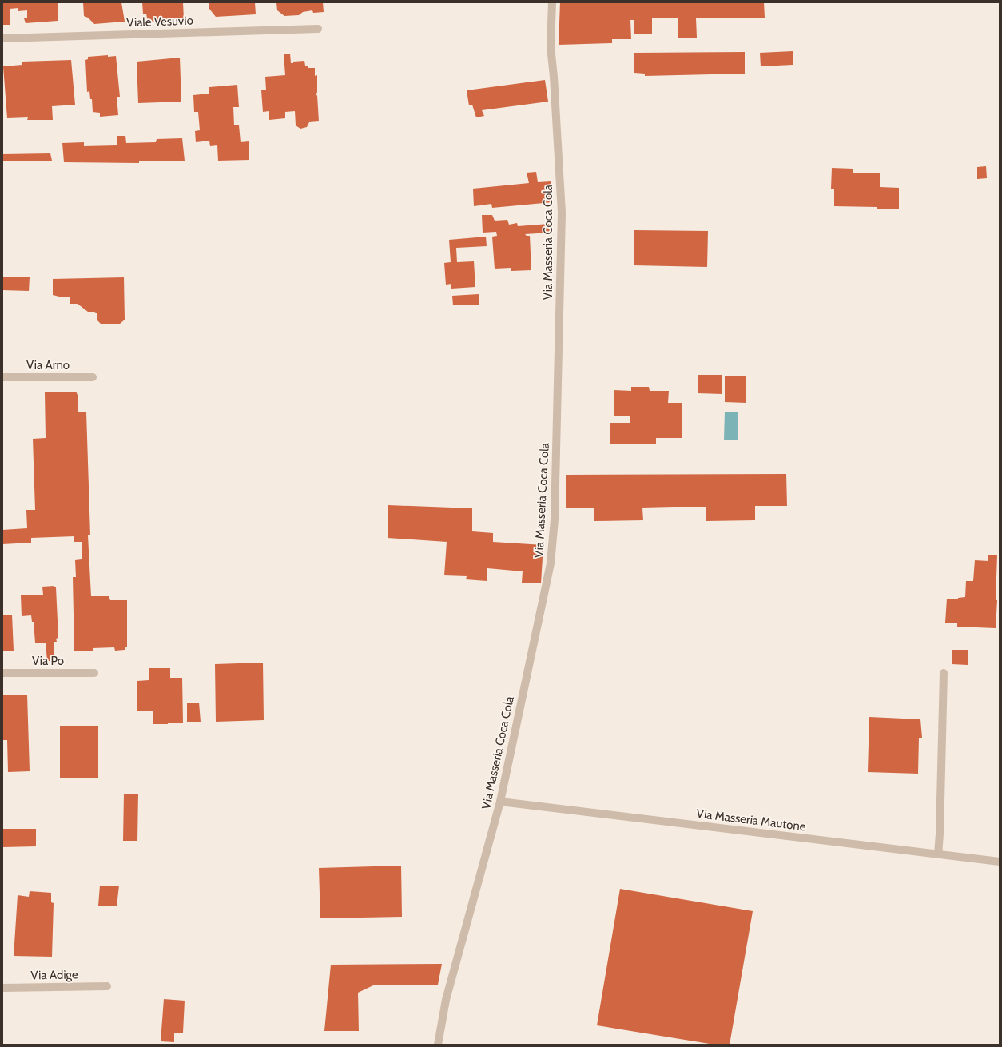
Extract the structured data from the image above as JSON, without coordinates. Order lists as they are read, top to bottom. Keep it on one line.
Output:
{"streets":{"street":["Viale Vesuvio","Via Masseria Coca Cola","Via Arno","Via Po","Via Masseria Mautone","Via Adige"]},"crossings":[["Via Masseria Coca Cola","Via Masseria Mautone"]]}
